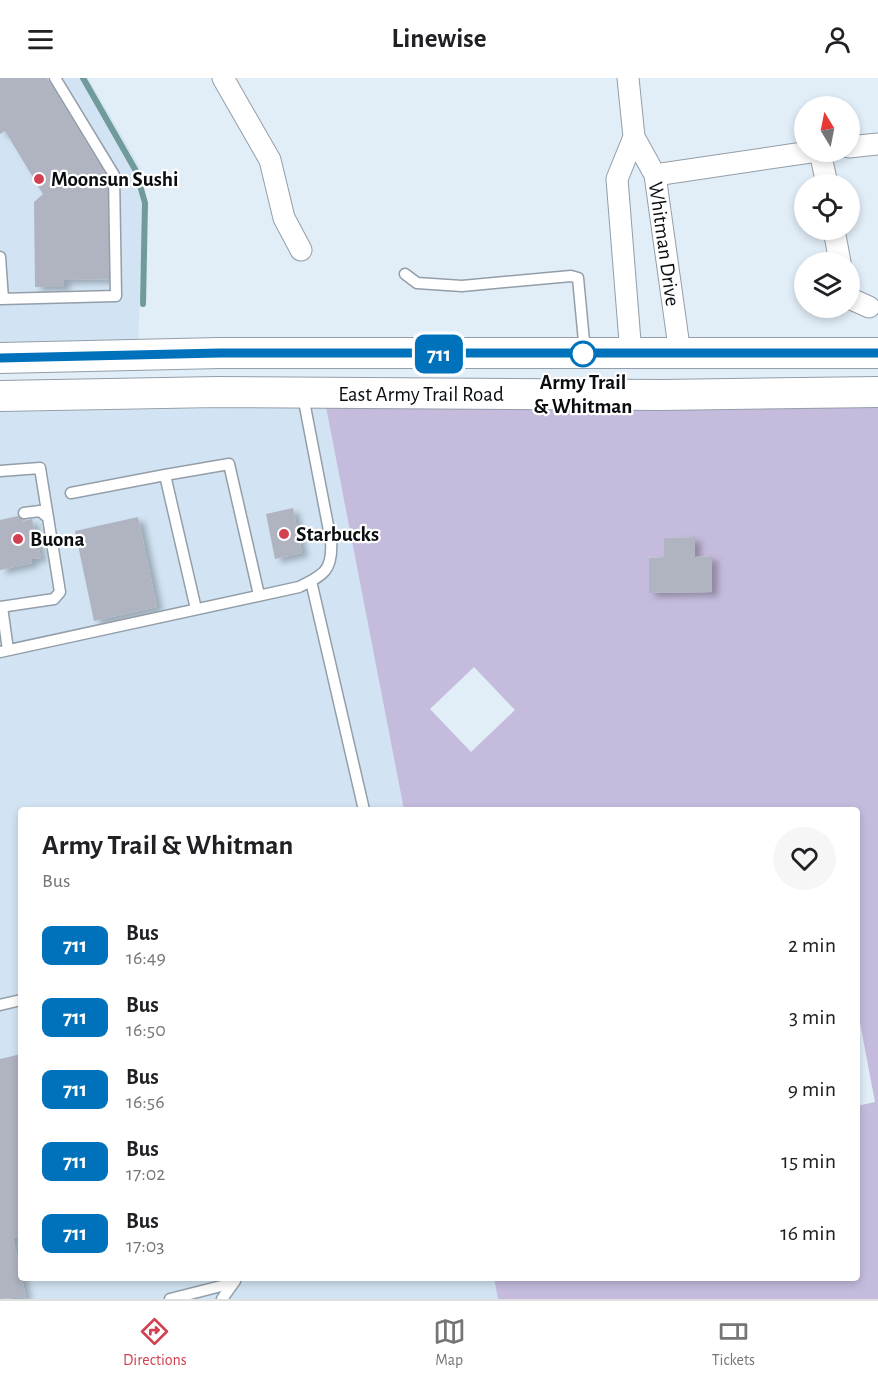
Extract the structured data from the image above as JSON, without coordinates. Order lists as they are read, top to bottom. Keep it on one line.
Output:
{"streets":{"main road":["East Army Trail Road"],"street":["Whitman Drive"]},"crossings":[["Whitman Drive","East Army Trail Road"]],"places":["Moonsun Sushi","Army Trail & Whitman","Starbucks","Buona"],"lines":["bus line 711"],"north":"top","page":{"header":"Linewise","on_map":"711","heading":["Army Trail & Whitman","Bus"],"list":[{"mark":"711","name":"Bus","note":"16:49","value":"2 min"},{"mark":"711","name":"Bus","note":"16:50","value":"3 min"},{"mark":"711","name":"Bus","note":"16:56","value":"9 min"},{"mark":"711","name":"Bus","note":"17:02","value":"15 min"},{"mark":"711","name":"Bus","note":"17:03","value":"16 min"}],"tabs":["Directions","Map","Tickets"]}}
